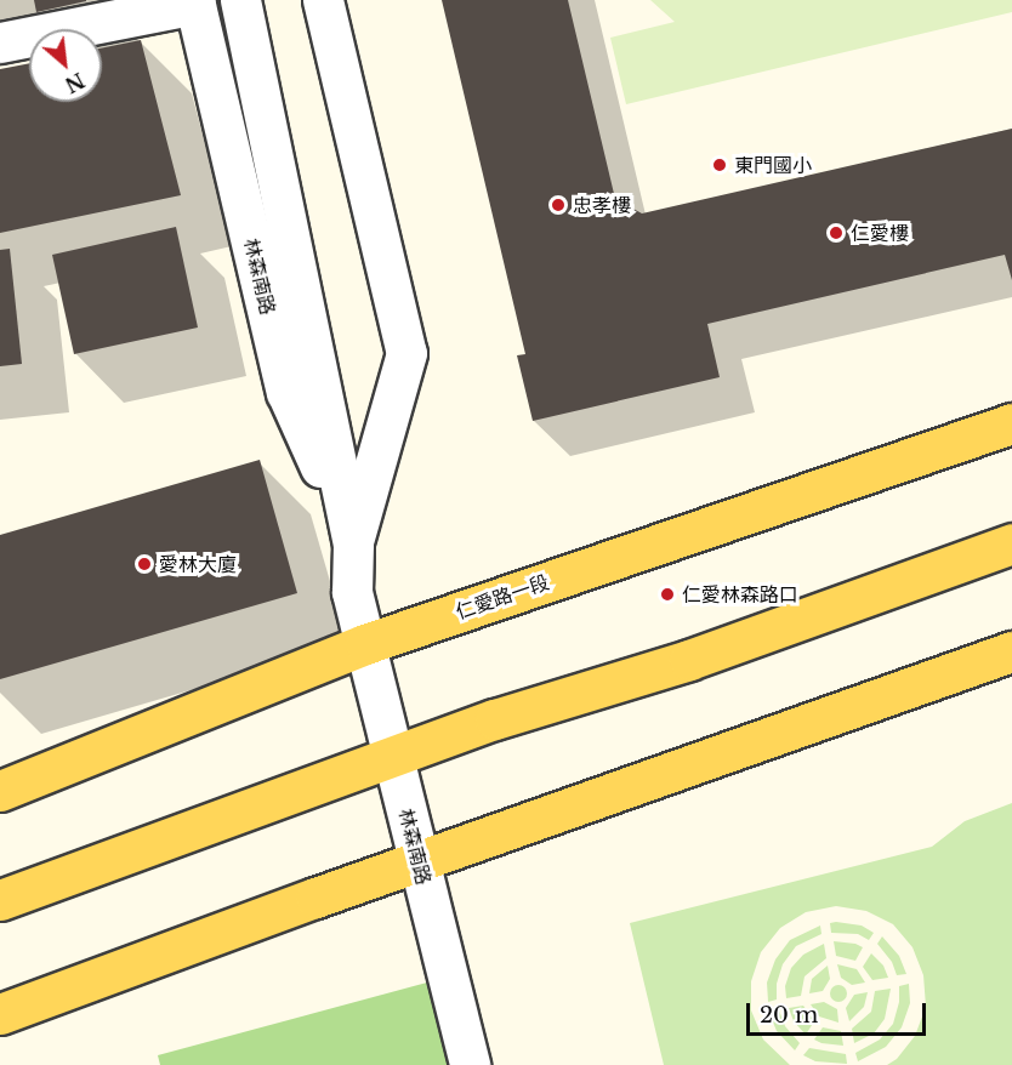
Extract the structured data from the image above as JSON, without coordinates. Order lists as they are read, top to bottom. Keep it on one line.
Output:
{"streets":{"main road":["仁愛路一段"],"street":["林森南路"]},"crossings":[["林森南路","仁愛路一段"]],"places":["東門國小","忠孝樓","仁愛樓","愛林大廈","仁愛林森路口"],"scale_bar":"20 m","north":"bottom right"}
